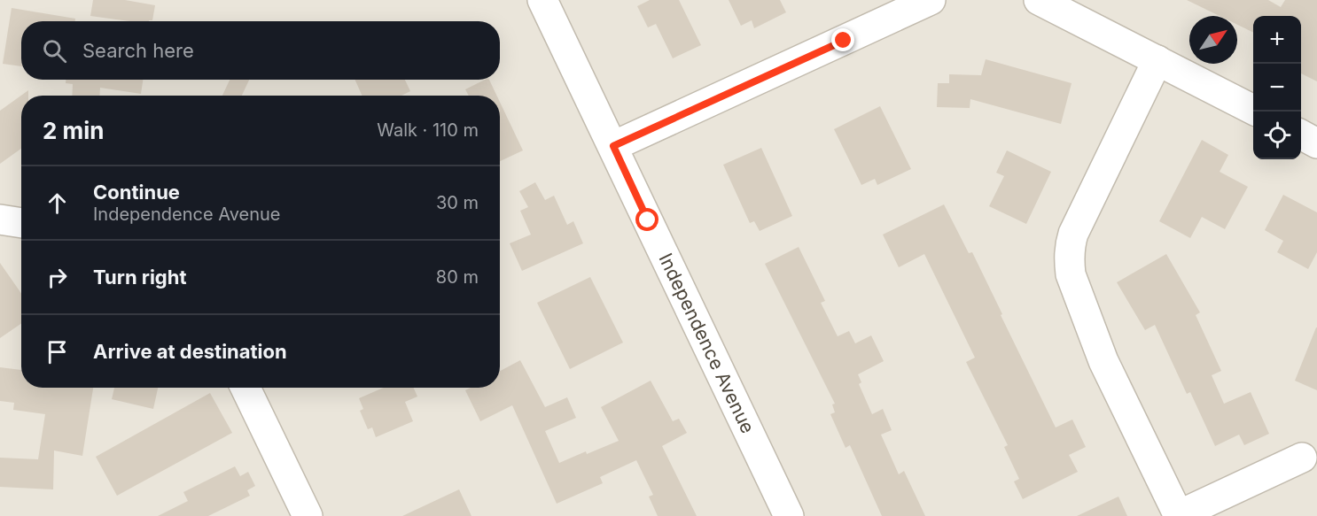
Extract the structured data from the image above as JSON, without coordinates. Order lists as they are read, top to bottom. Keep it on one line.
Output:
{"streets":{"street":["Independence Avenue"]},"north":"top right","page":{"map_buttons":["+","−"],"search":"Search here","heading":["2 min","Walk · 110 m"],"list":[["Continue","Independence Avenue","30 m"],["Turn right","80 m"],"Arrive at destination"]}}
